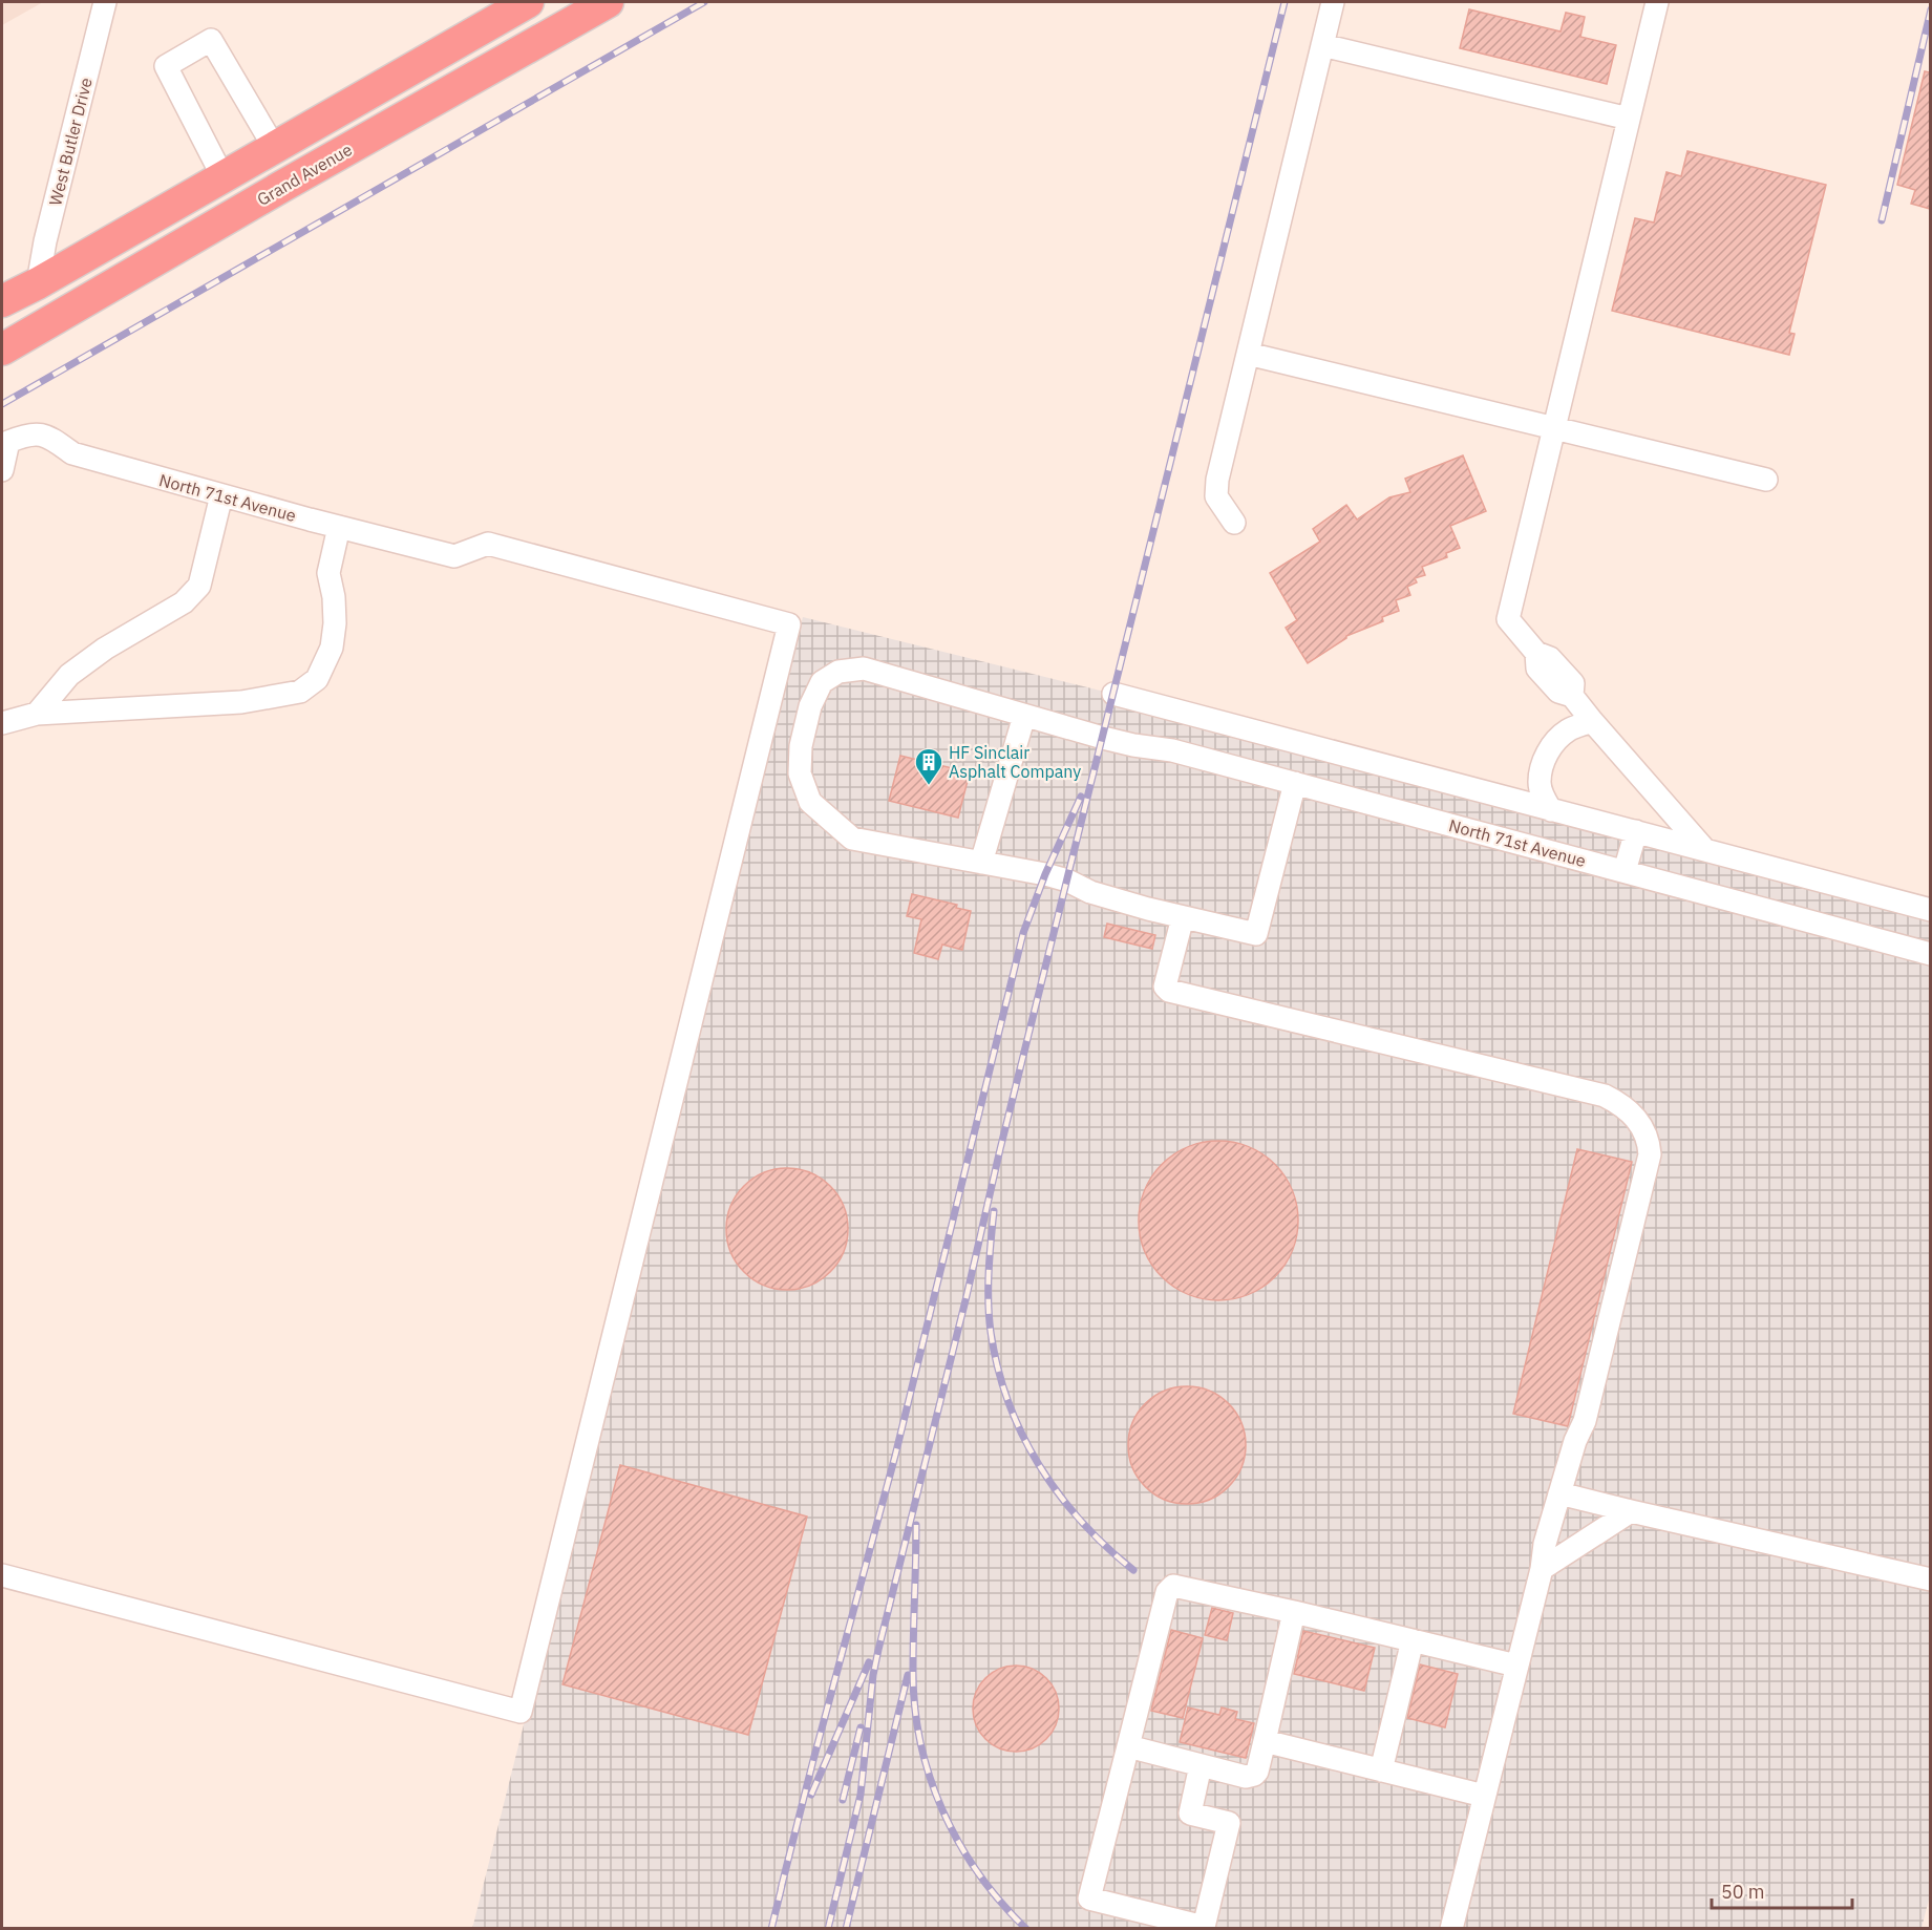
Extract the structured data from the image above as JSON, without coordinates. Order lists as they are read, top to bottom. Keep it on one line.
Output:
{"streets":{"highway":["Grand Avenue"],"street":["West Butler Drive","North 71st Avenue"]},"places":{"building":["HF Sinclair Asphalt Company"]},"scale_bar":"50 m"}
